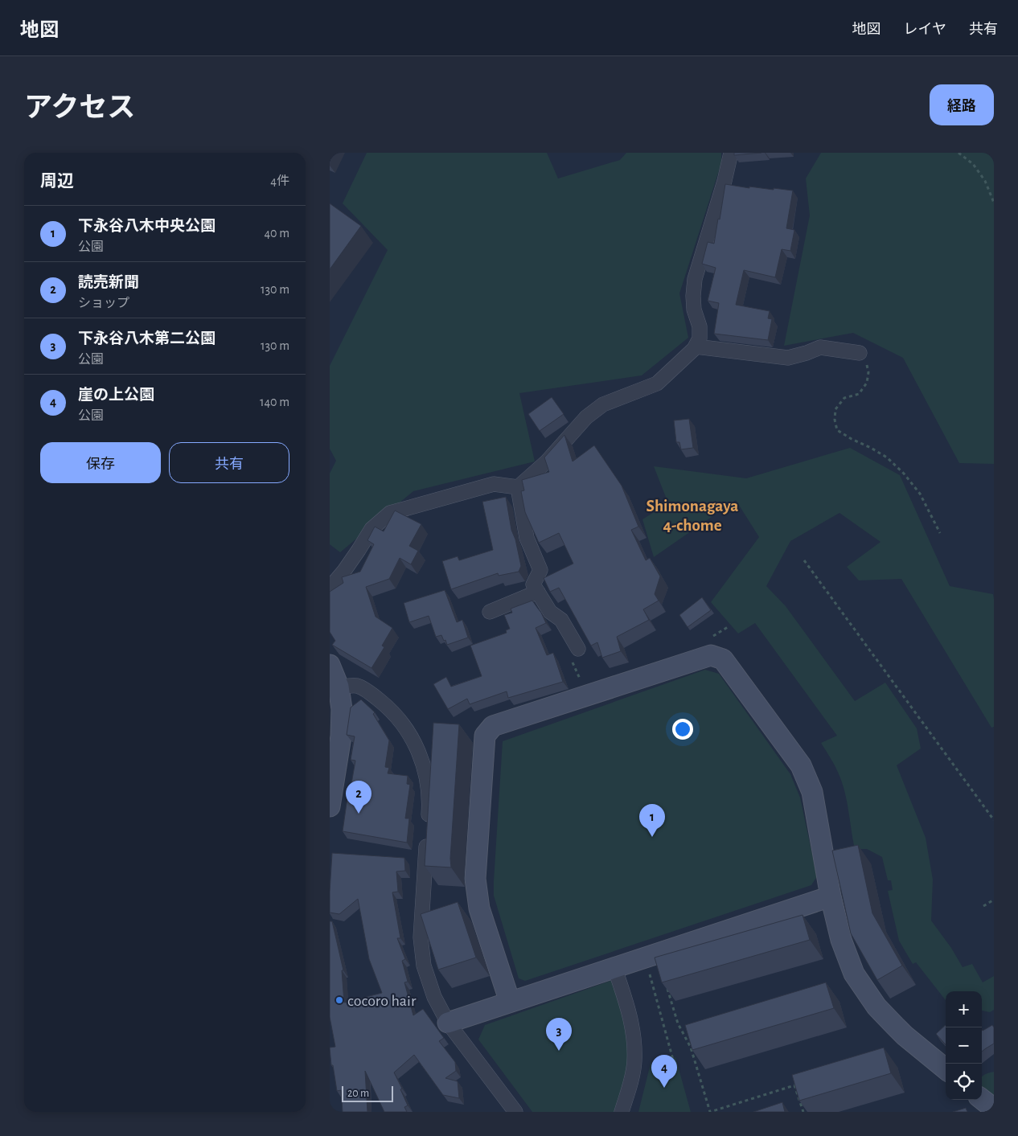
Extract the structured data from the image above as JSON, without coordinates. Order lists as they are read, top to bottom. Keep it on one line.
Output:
{"districts":["Shimonagaya 4-chome"],"places":["cocoro hair"],"scale_bar":"20 m","page":{"header":"地図","nav":["地図","レイヤ","共有"],"title":"アクセス","buttons":["経路",["保存","共有"]],"heading":["周辺","4件"],"list":[{"mark":"1","name":"下永谷八木中央公園","note":"公園","value":"40 m"},{"mark":"2","name":"読売新聞","note":"ショップ","value":"130 m"},{"mark":"3","name":"下永谷八木第二公園","note":"公園","value":"130 m"},{"mark":"4","name":"崖の上公園","note":"公園","value":"140 m"}],"pins":["2","1","3","4"],"map_buttons":["+","−"],"scale":"20 m"}}
